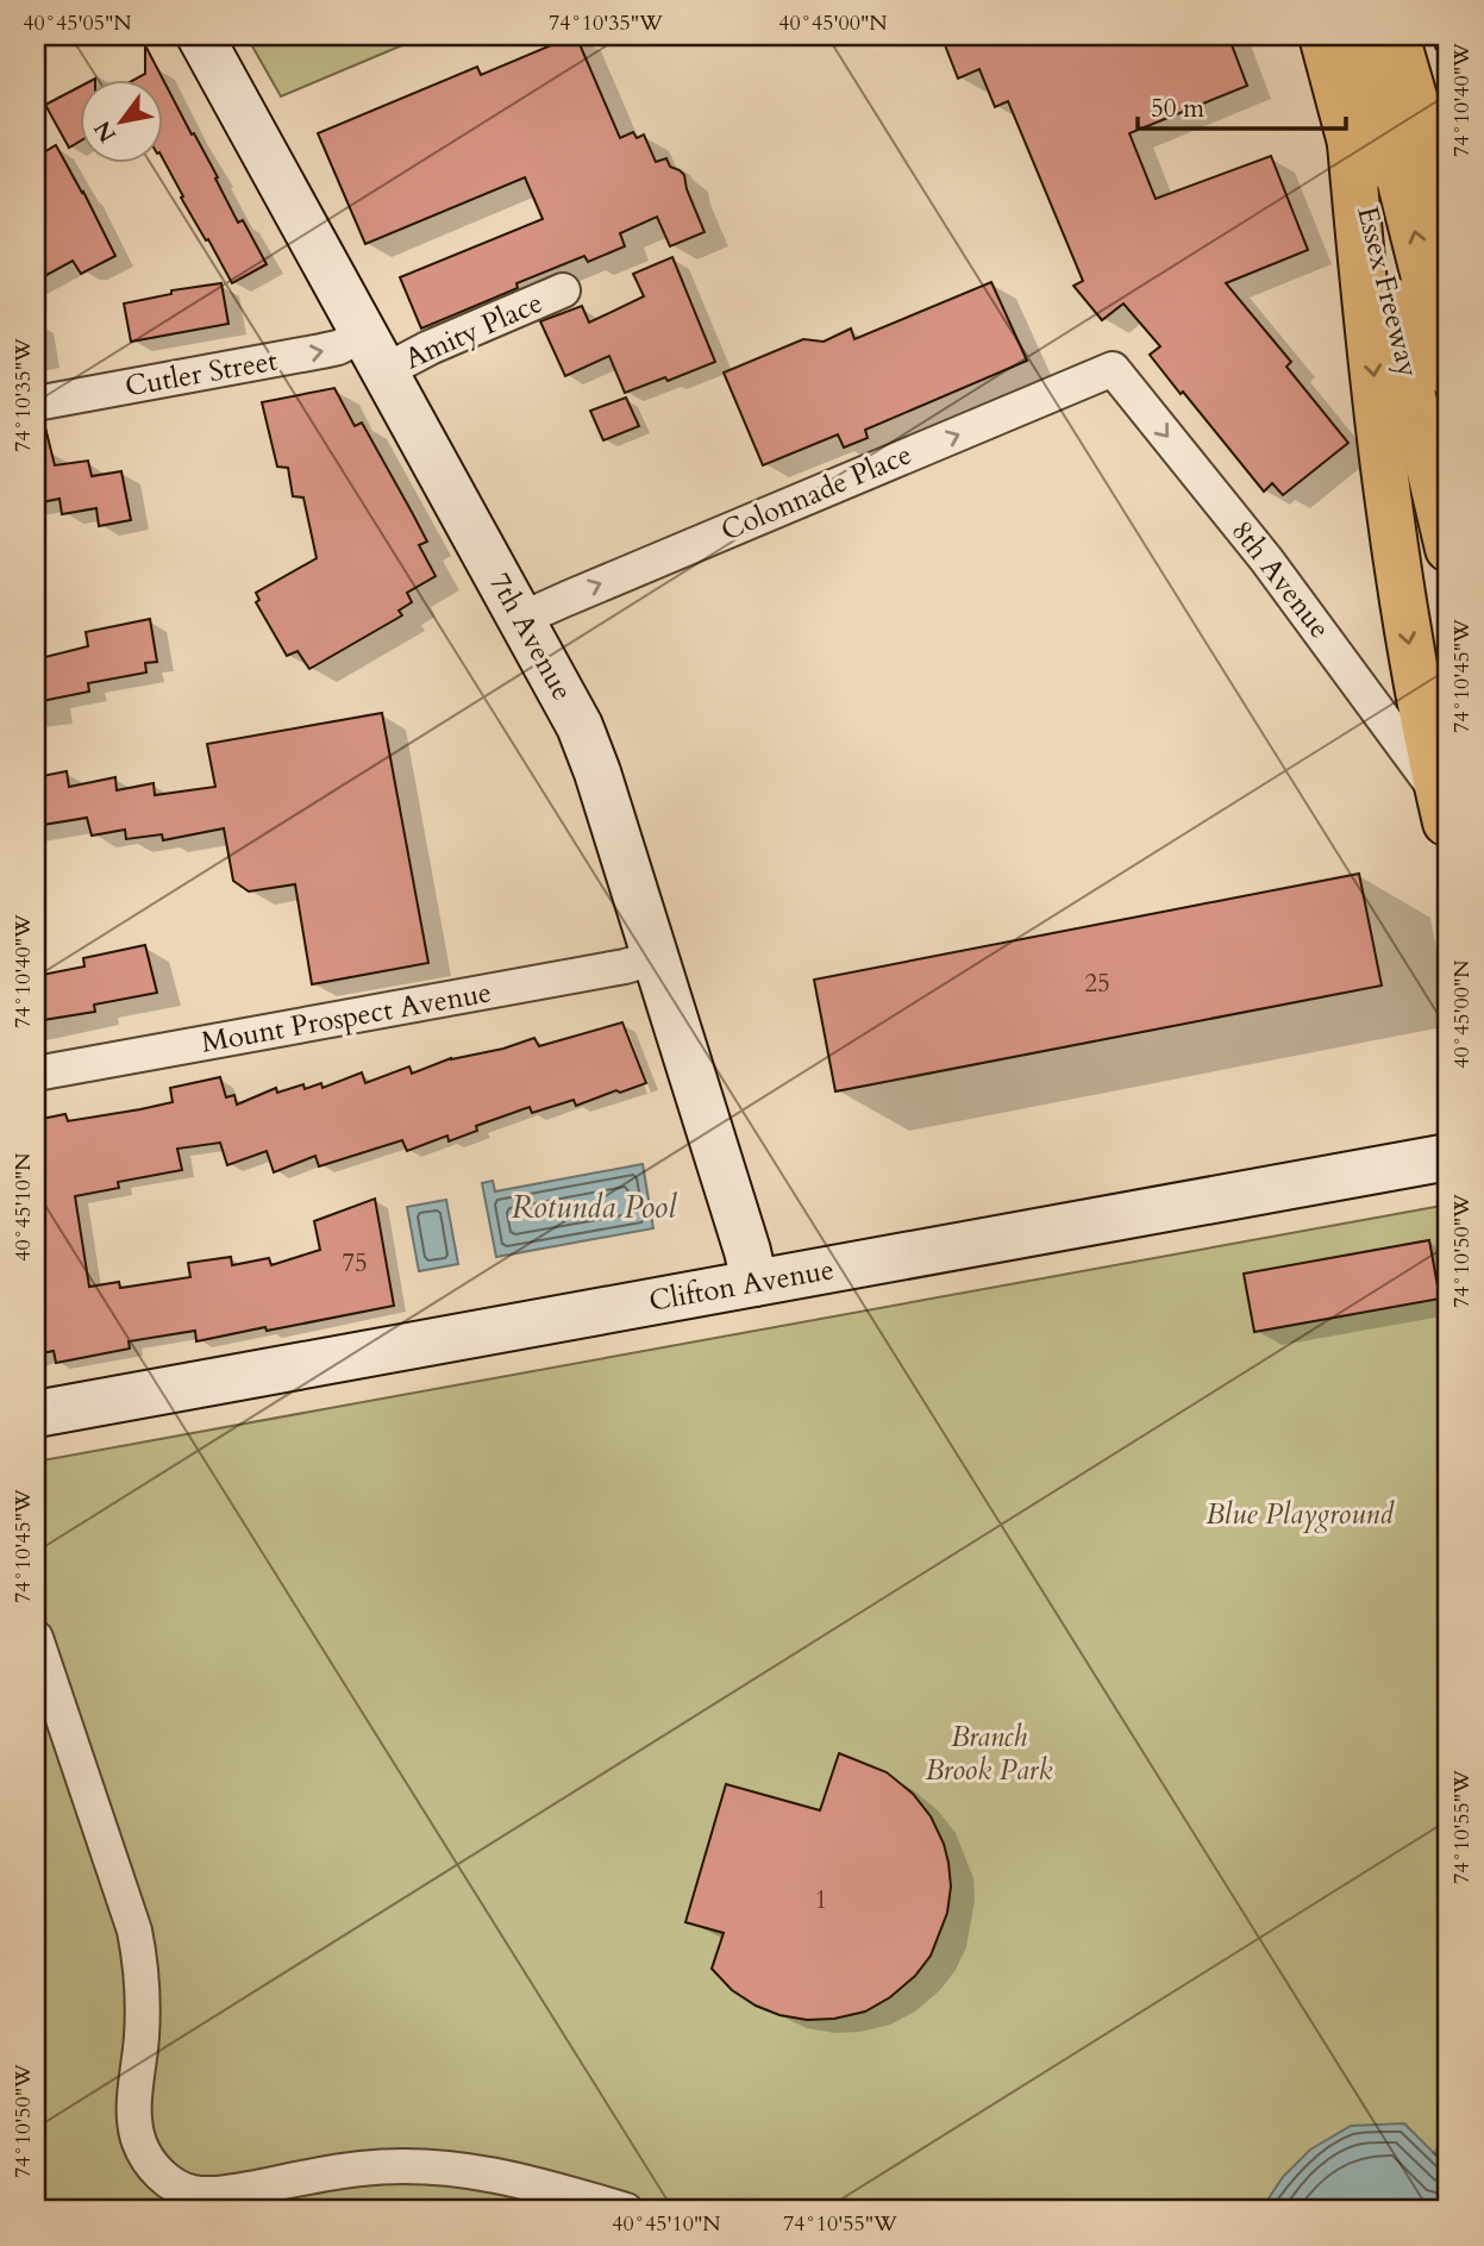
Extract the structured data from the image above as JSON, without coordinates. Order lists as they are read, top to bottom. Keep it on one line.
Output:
{"streets":{"highway":["Essex Freeway"],"main road":["7th Avenue","Clifton Avenue"],"street":["Amity Place","Cutler Street","Colonnade Place","8th Avenue","Mount Prospect Avenue"]},"crossings":[["Amity Place","Cutler Street"],["Amity Place","7th Avenue"],["Cutler Street","7th Avenue"],["Colonnade Place","8th Avenue"],["Colonnade Place","7th Avenue"],["7th Avenue","Mount Prospect Avenue"],["7th Avenue","Clifton Avenue"]],"one_way":["Cutler Street","Colonnade Place","8th Avenue"],"water":["Rotunda Pool"],"parks":["Blue Playground","Branch Brook Park"],"house_numbers":["25","75","1"],"scale_bar":"50 m","north":"bottom left","coordinates":["40°45'05\"N","74°10'35\"W","40°45'00\"N","74°10'40\"W","74°10'45\"W","40°45'10\"N","74°10'50\"W","74°10'55\"W"]}
